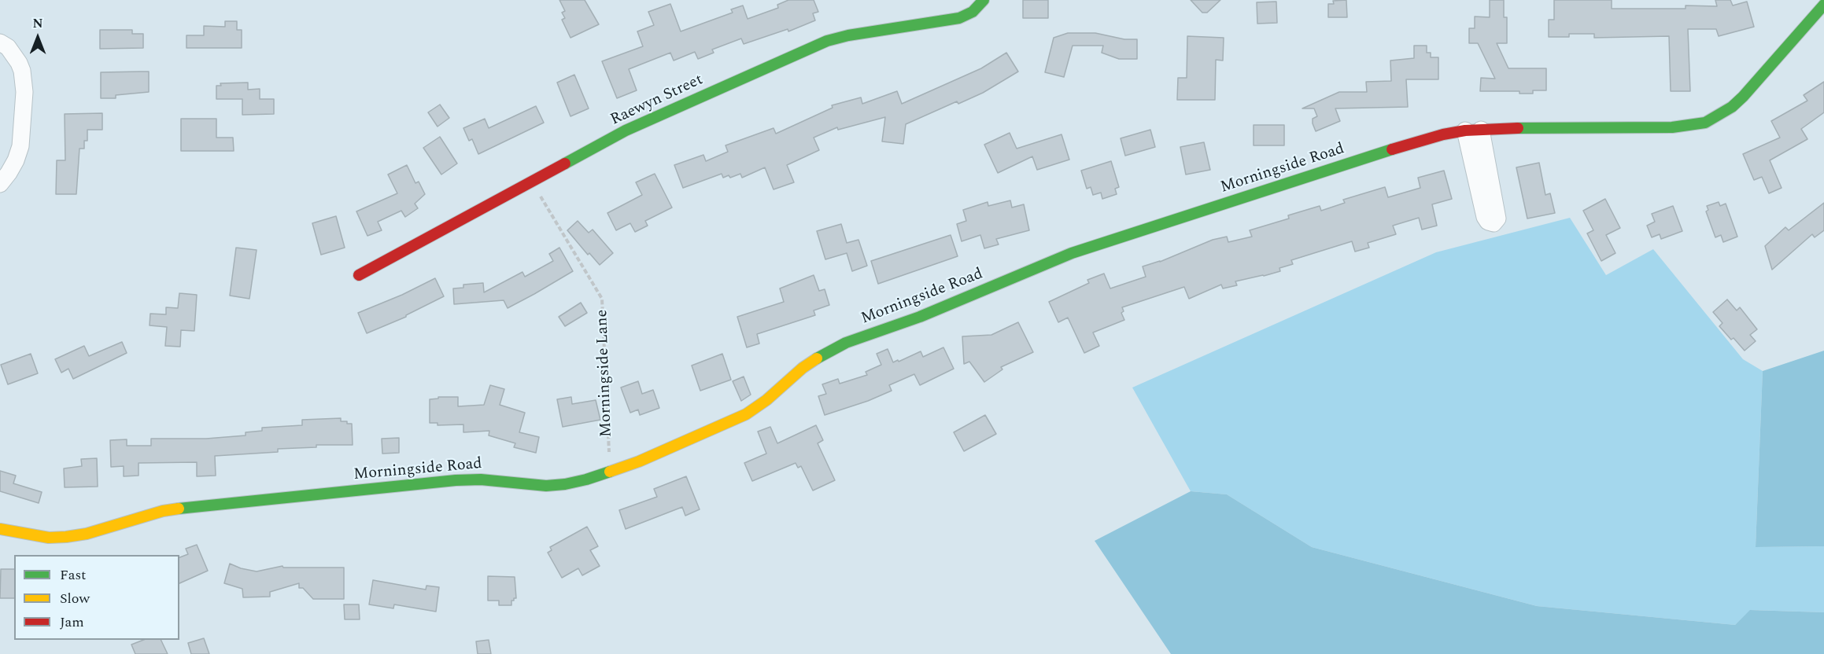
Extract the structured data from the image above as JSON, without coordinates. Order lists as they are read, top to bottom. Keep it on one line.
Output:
{"streets":{"street":["Raewyn Street","Morningside Road"],"path":["Morningside Lane"]},"crossings":[["Raewyn Street","Morningside Lane"],["Morningside Road","Morningside Lane"]],"legend":["Fast","Slow","Jam"],"north":"top"}
